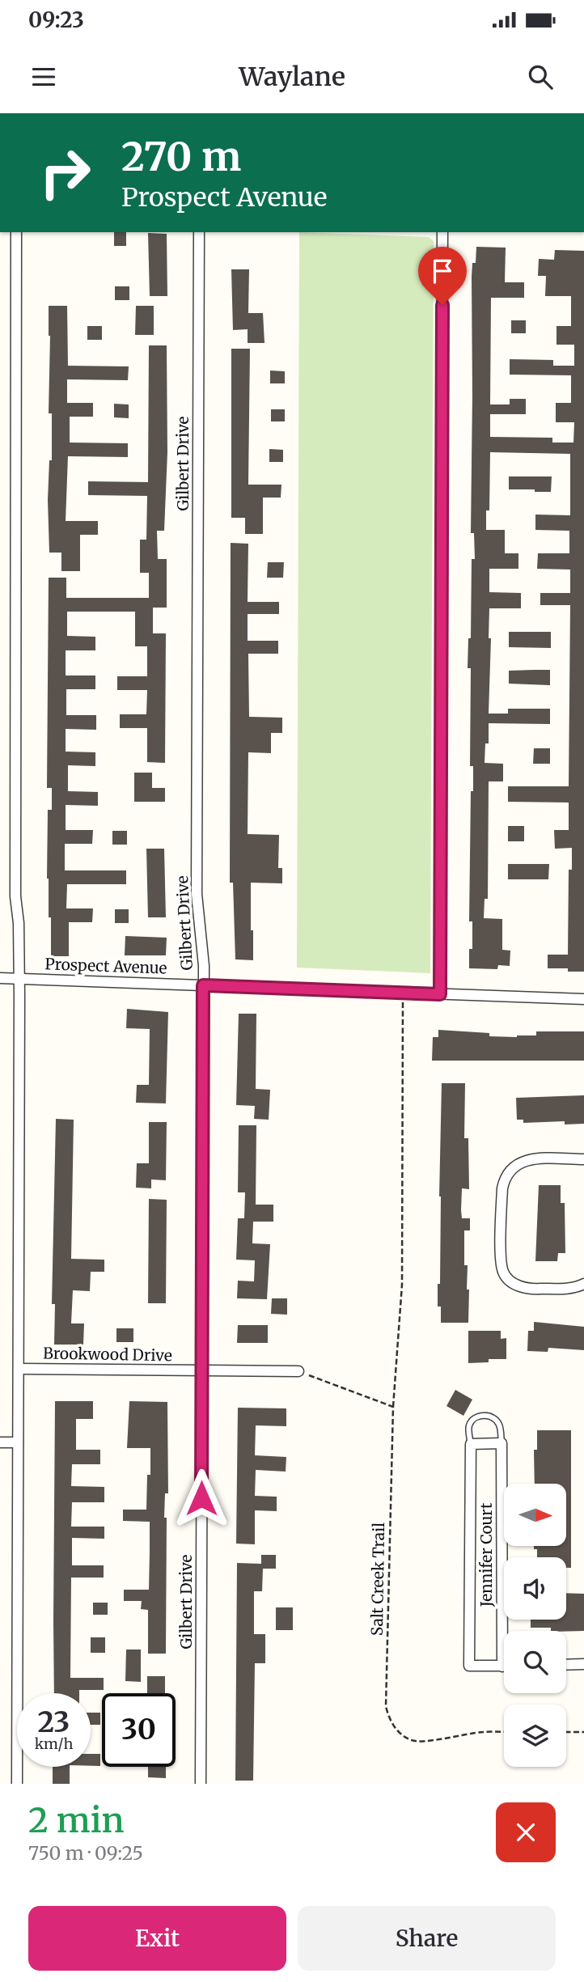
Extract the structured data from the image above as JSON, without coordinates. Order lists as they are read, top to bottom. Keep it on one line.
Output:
{"streets":{"street":["Gilbert Drive","Prospect Avenue","Brookwood Drive","Jennifer Court"],"path":["Salt Creek Trail"]},"crossings":[["Gilbert Drive","Prospect Avenue"],["Gilbert Drive","Brookwood Drive"],["Prospect Avenue","Salt Creek Trail"]],"north":"right","page":{"status":"09:23","header":"Waylane","turn":["270 m","Prospect Avenue"],"speed":"23 km/h","limit":"30","heading":["2 min","750 m · 09:25"],"buttons":["Exit","Share"]}}
